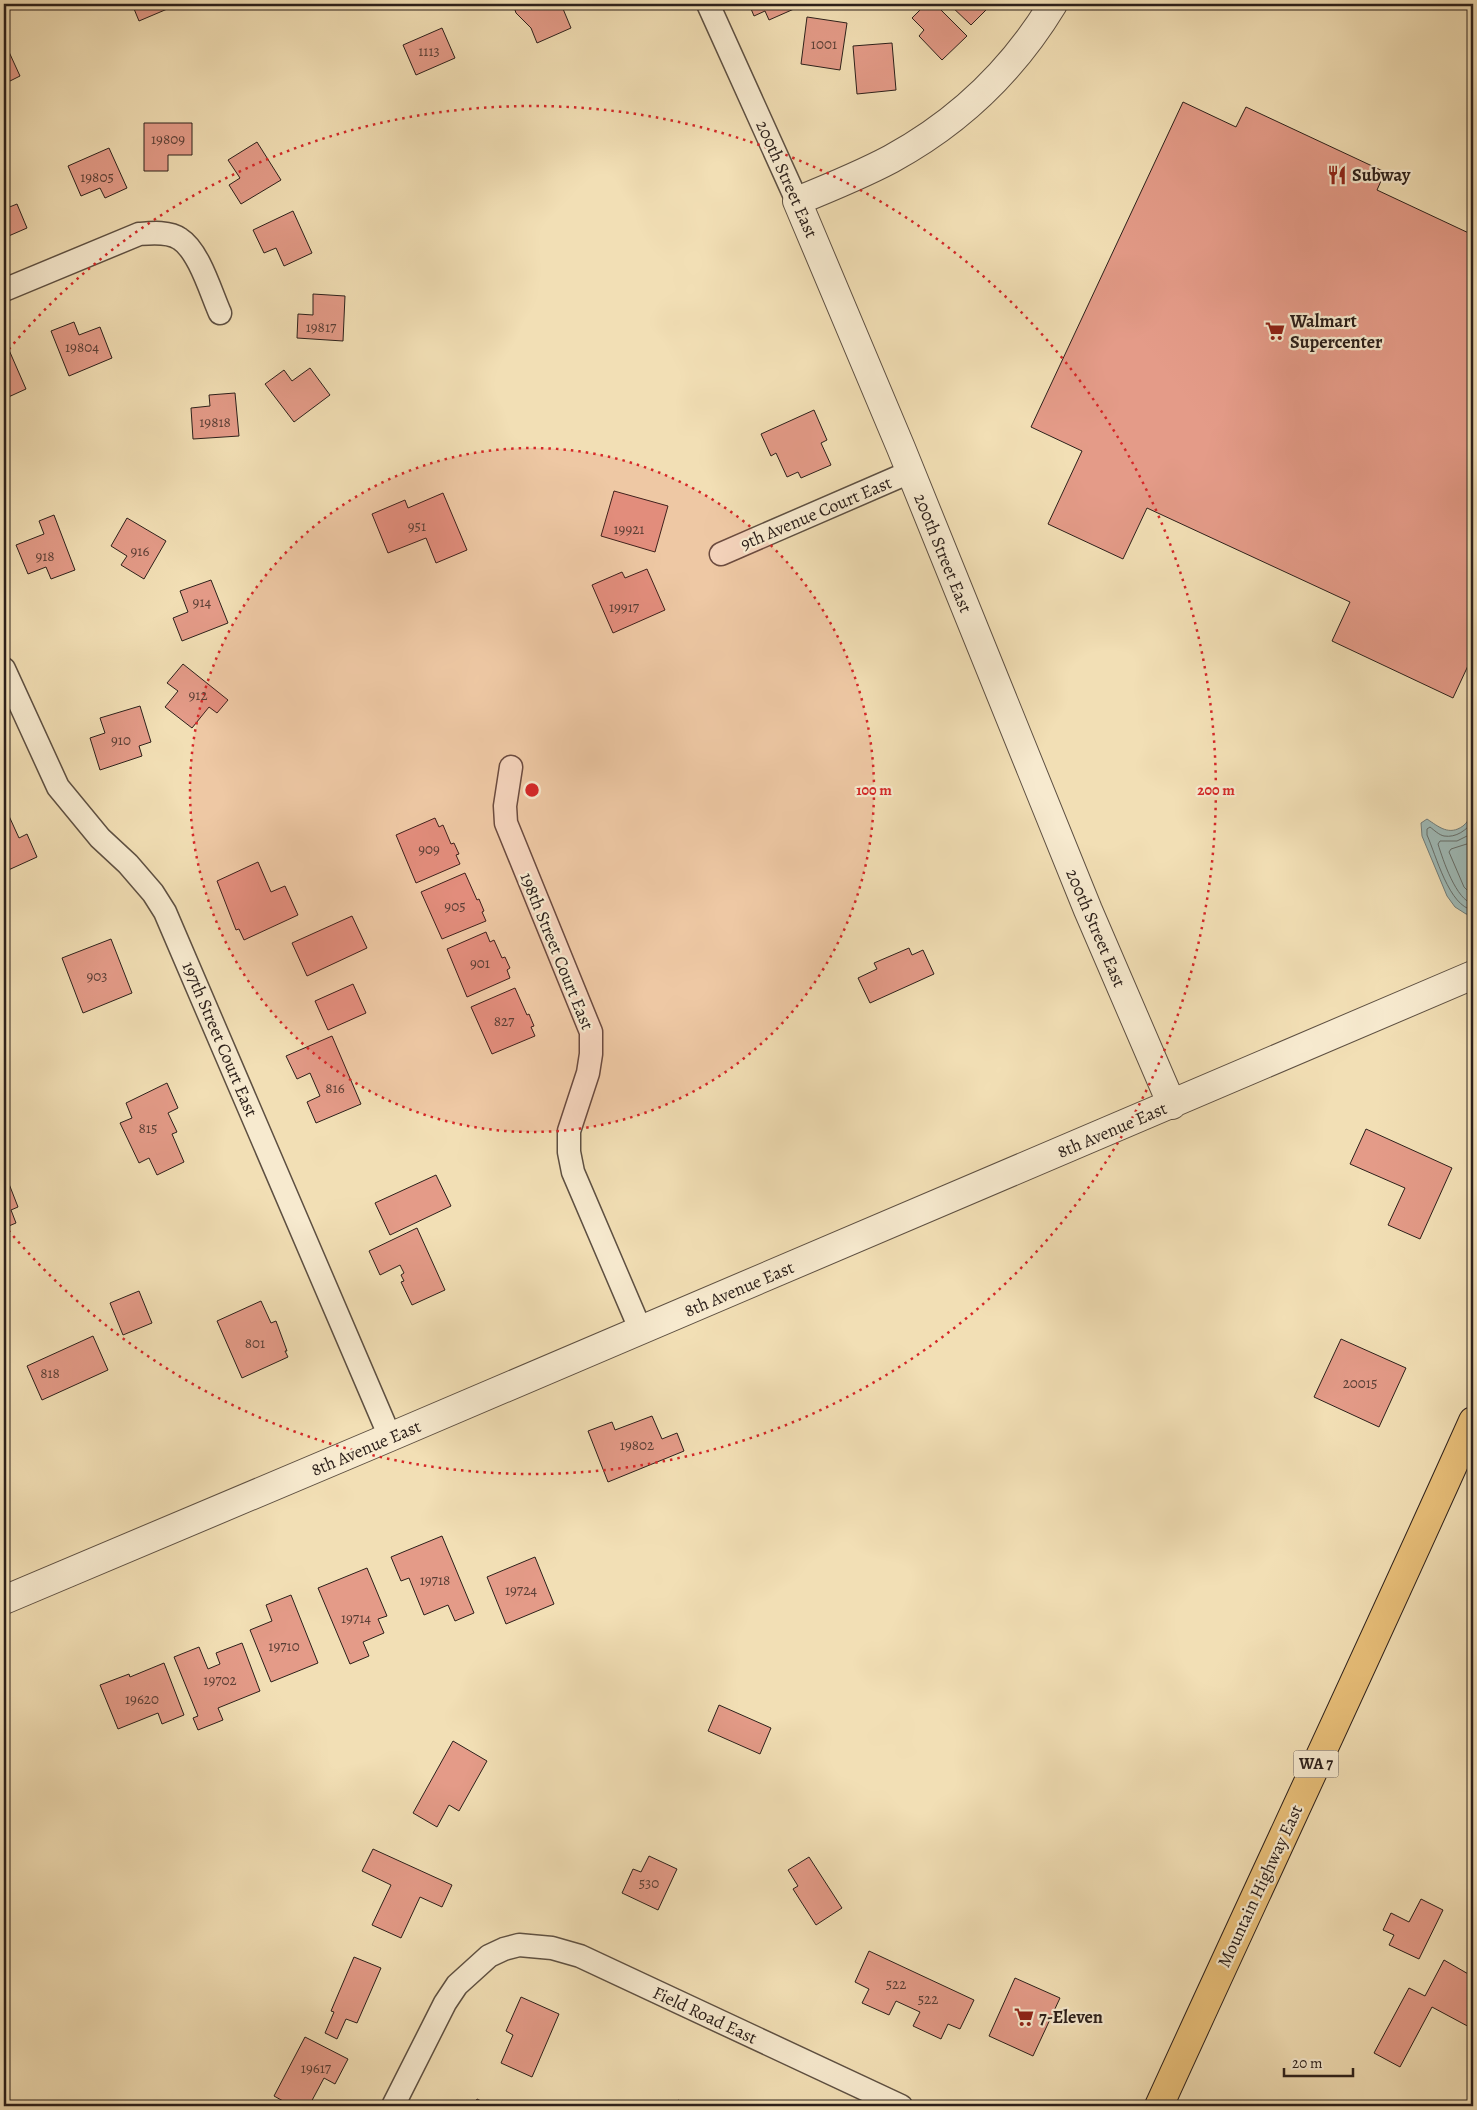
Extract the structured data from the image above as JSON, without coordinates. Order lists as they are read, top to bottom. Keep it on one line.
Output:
{"streets":{"main road":["WA 7","Mountain Highway East"],"street":["200th Street East","9th Avenue Court East","198th Street Court East","197th Street Court East","8th Avenue East","Field Road East"]},"crossings":[["200th Street East","9th Avenue Court East"],["200th Street East","8th Avenue East"],["198th Street Court East","8th Avenue East"],["197th Street Court East","8th Avenue East"]],"places":{"restaurant":["Subway"],"supermarket":["Walmart Supercenter","7-Eleven"]},"house_numbers":["1001","1113","19809","19805","19817","19804","19818","951","19921","916","918","914","19917","912","910","909","905","901","903","827","816","815","801","818","20015","19802","19718","19724","19714","19710","19702","19620","530","522","522","19617"],"scale_bar":"20 m","rings":["100 m","200 m"]}
